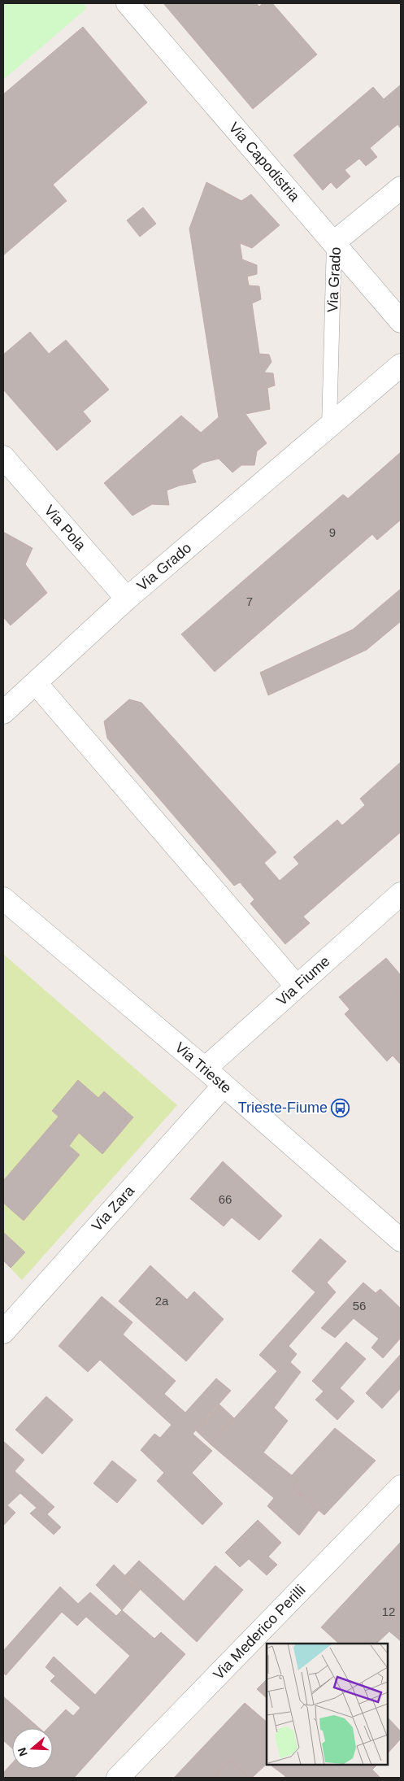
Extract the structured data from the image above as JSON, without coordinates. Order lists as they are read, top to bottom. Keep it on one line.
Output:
{"streets":{"street":["Via Capodistria","Via Grado","Via Pola","Via Fiume","Via Trieste","Via Zara","Via Mederico Perilli"]},"crossings":[["Via Capodistria","Via Grado"],["Via Grado","Via Pola"],["Via Fiume","Via Trieste"],["Via Trieste","Via Zara"]],"places":{"bus stop":["Trieste-Fiume"]},"house_numbers":["9","7","66","2a","56","12"],"north":"left"}
